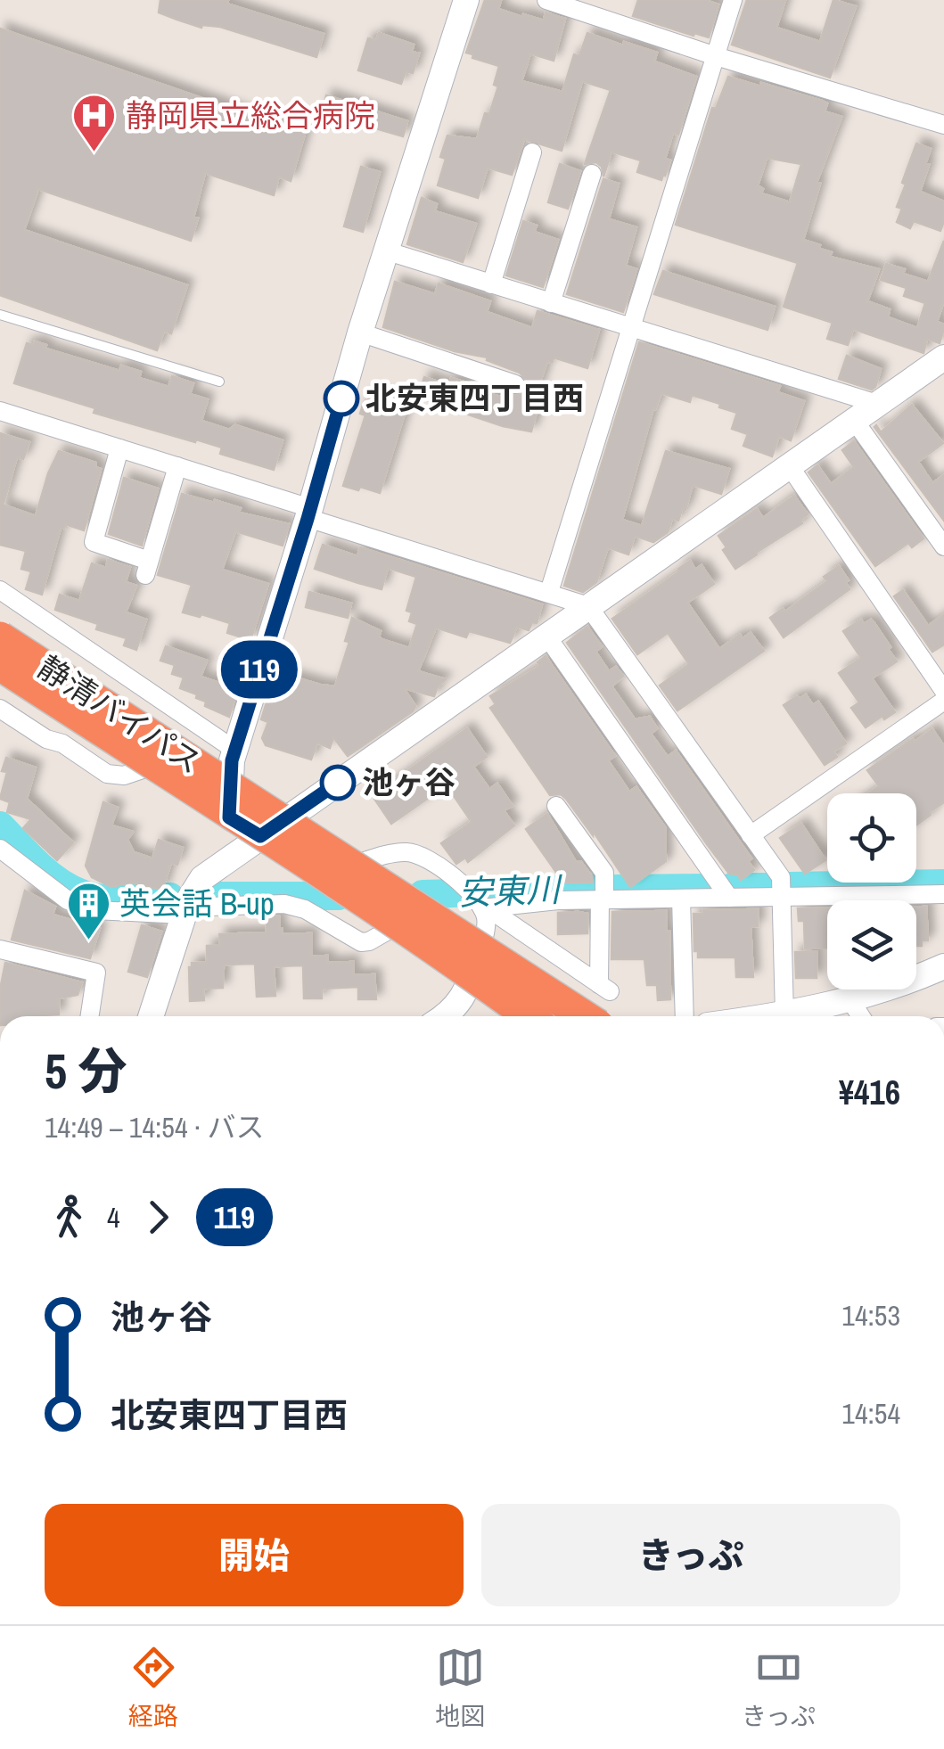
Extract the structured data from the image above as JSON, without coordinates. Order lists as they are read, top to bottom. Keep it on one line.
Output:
{"streets":{"highway":["静清バイパス"]},"water":["安東川"],"places":{"hospital":["静岡県立総合病院"],"other":["北安東四丁目西","池ヶ谷"],"building":["英会話 B-up"]},"lines":["bus line 119"],"page":{"on_map":"119","heading":["5 分","14:49 – 14:54 · バス","¥416"],"legs":["4","119"],"list":[{"name":"池ヶ谷","value":"14:53"},{"name":"北安東四丁目西","value":"14:54"}],"buttons":["開始","きっぷ"],"tabs":["経路","地図","きっぷ"]}}
